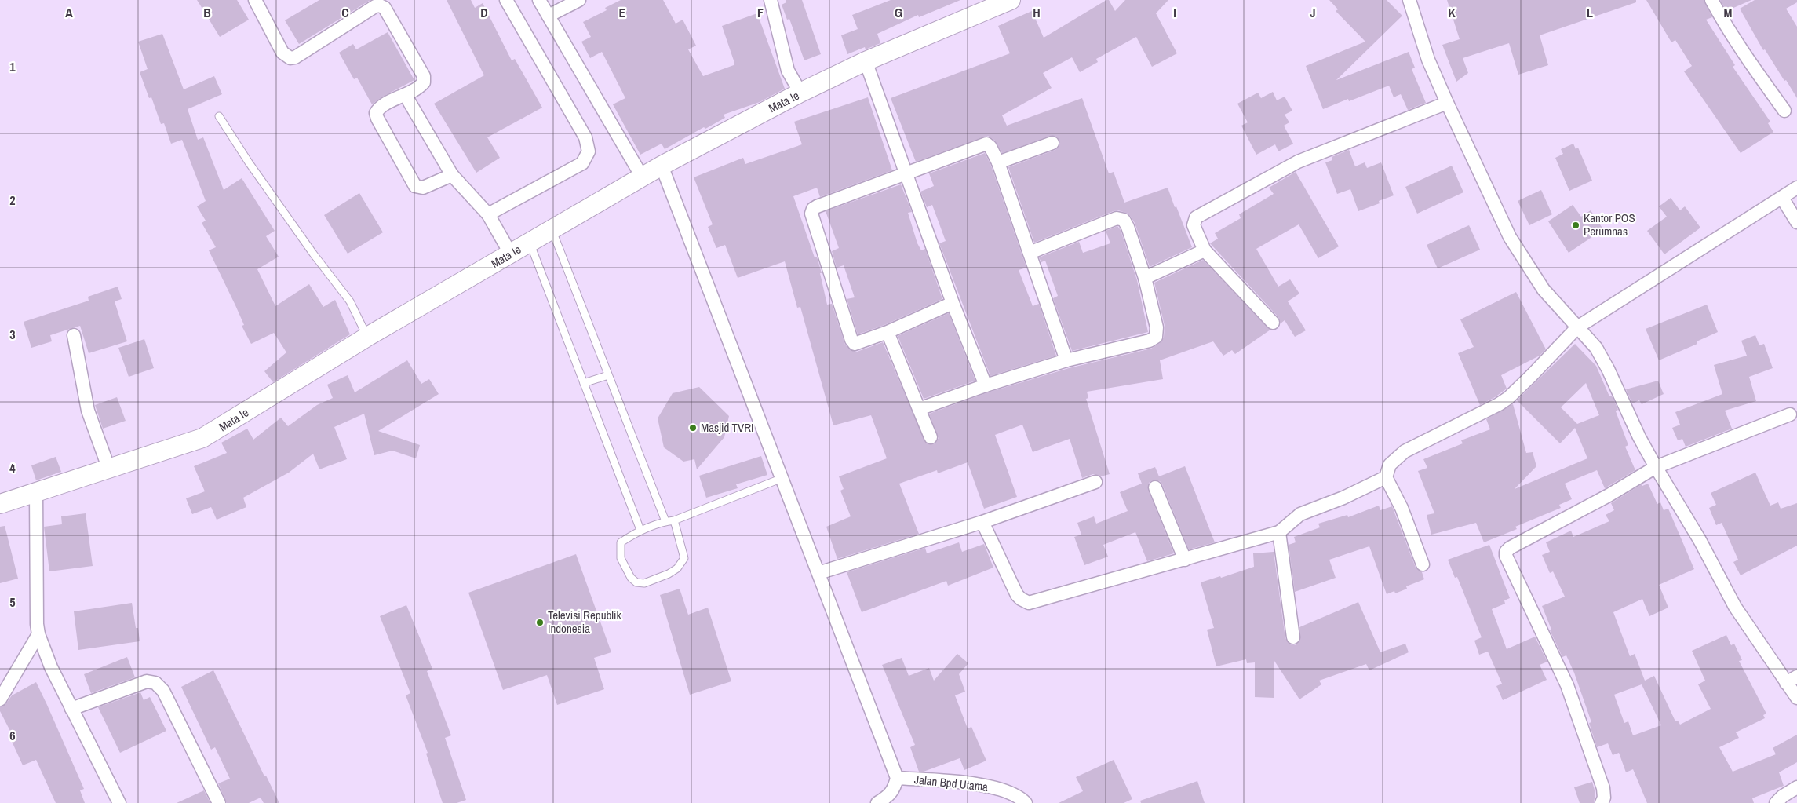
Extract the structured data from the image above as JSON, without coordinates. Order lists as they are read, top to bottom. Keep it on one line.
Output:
{"streets":{"street":["Mata Ie","Jalan Bpd Utama"]},"places":["Kantor POS Perumnas","Masjid TVRI","Televisi Republik Indonesia"],"grid":{"columns":["A","B","C","D","E","F","G","H","I","J","K","L","M"],"rows":["1","2","3","4","5","6"]}}
